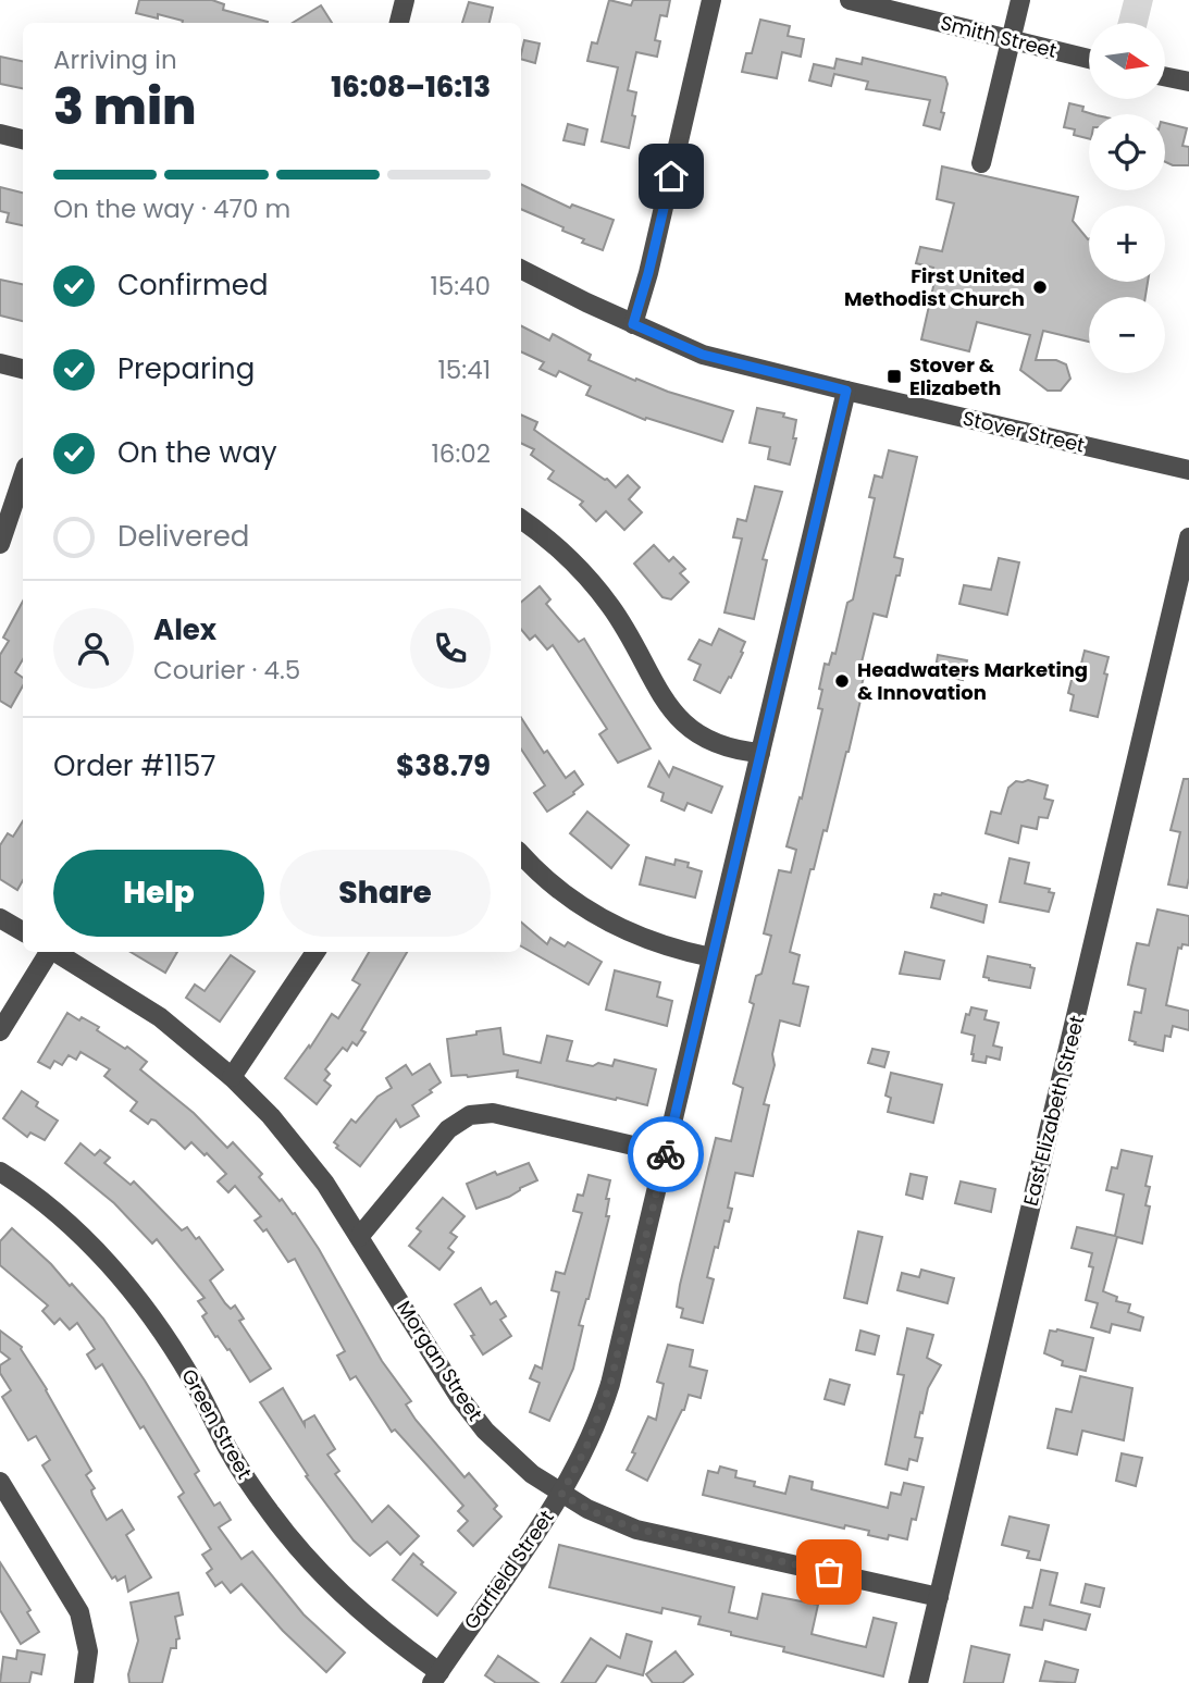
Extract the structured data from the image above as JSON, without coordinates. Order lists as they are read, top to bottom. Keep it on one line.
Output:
{"streets":{"street":["Smith Street","Stover Street","East Elizabeth Street","Morgan Street","Green Street","Garfield Street"]},"crossings":[["Stover Street","Garfield Street"],["East Elizabeth Street","Morgan Street"],["Morgan Street","Garfield Street"],["Green Street","Garfield Street"]],"places":{"other":["First United Methodist Church","Headwaters Marketing & Innovation"],"transit":["Stover & Elizabeth"]},"north":"right","page":{"map_buttons":["+","−"],"heading":["3 min","Arriving in","16:08–16:13"],"panel":["Alex","Courier · 4.5","Order #1157","$38.79"],"bar":"On the way · 470 m","list":[["Confirmed","15:40"],["Preparing","15:41"],["On the way","16:02"],"Delivered"],"buttons":["Help","Share"]}}
